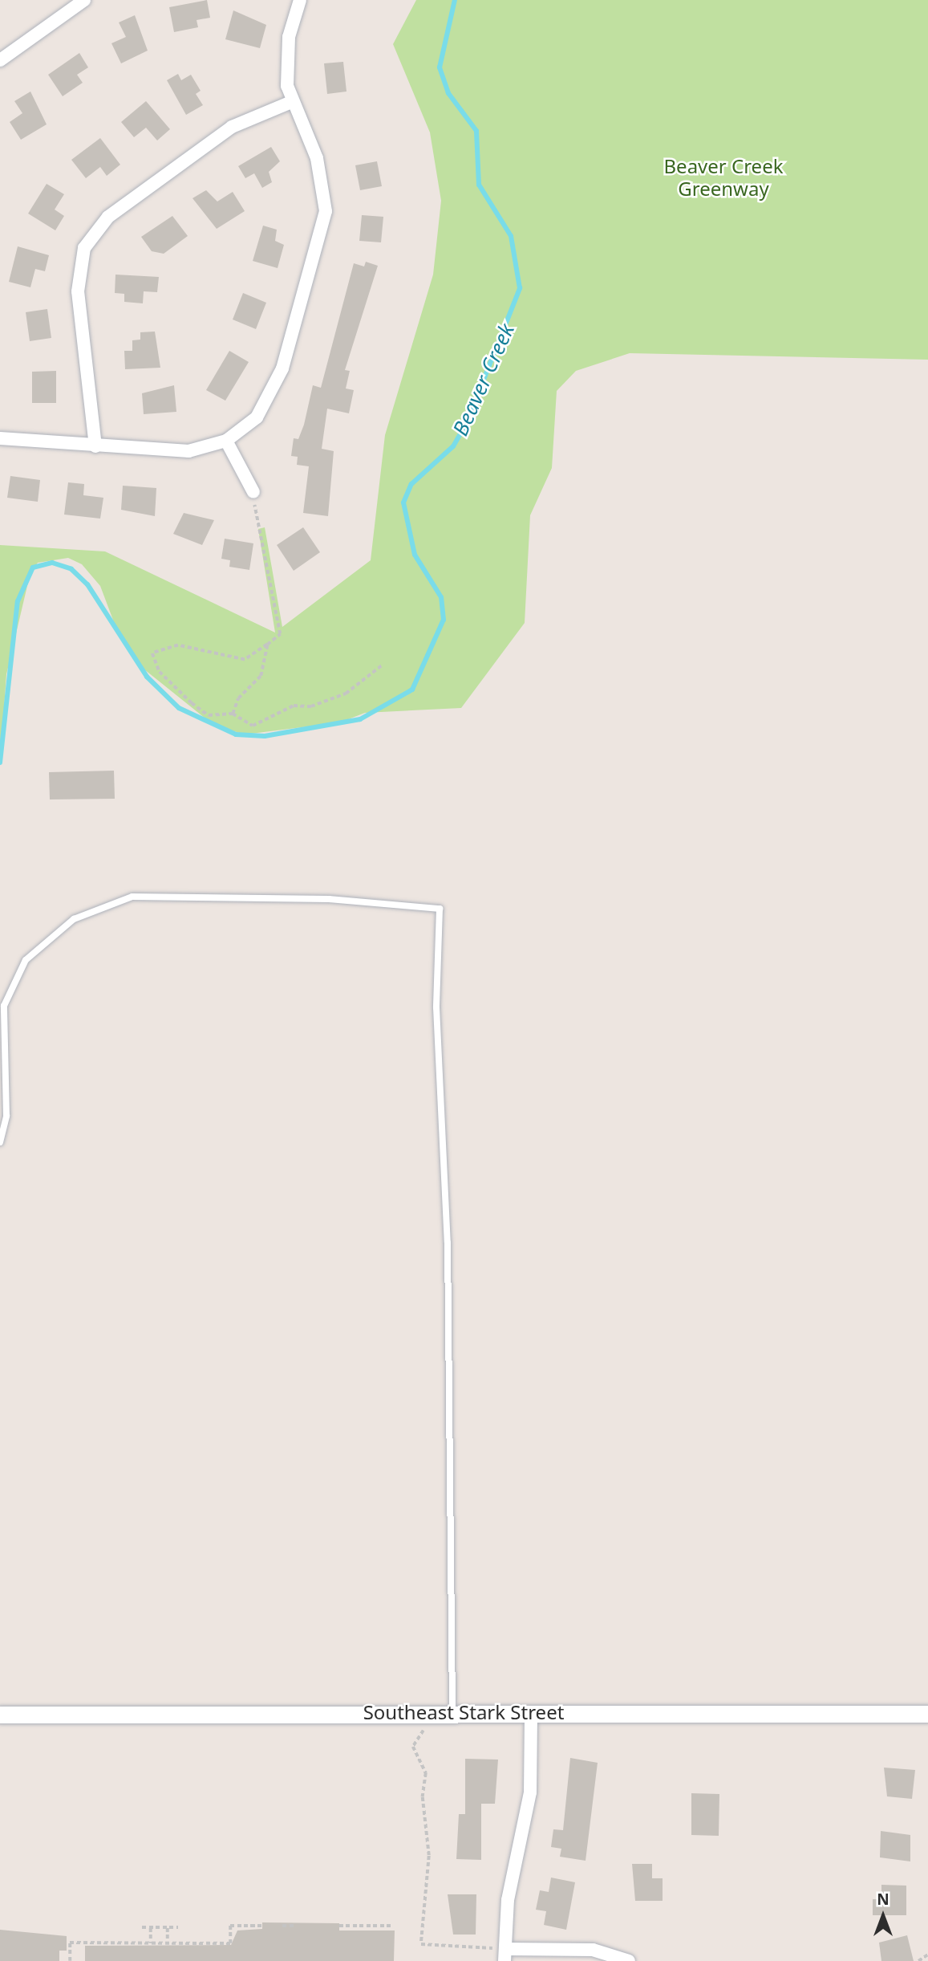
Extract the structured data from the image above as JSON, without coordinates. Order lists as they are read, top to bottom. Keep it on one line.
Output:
{"streets":{"main road":["Southeast Stark Street"]},"water":["Beaver Creek"],"parks":["Beaver Creek Greenway"],"north":"top"}
